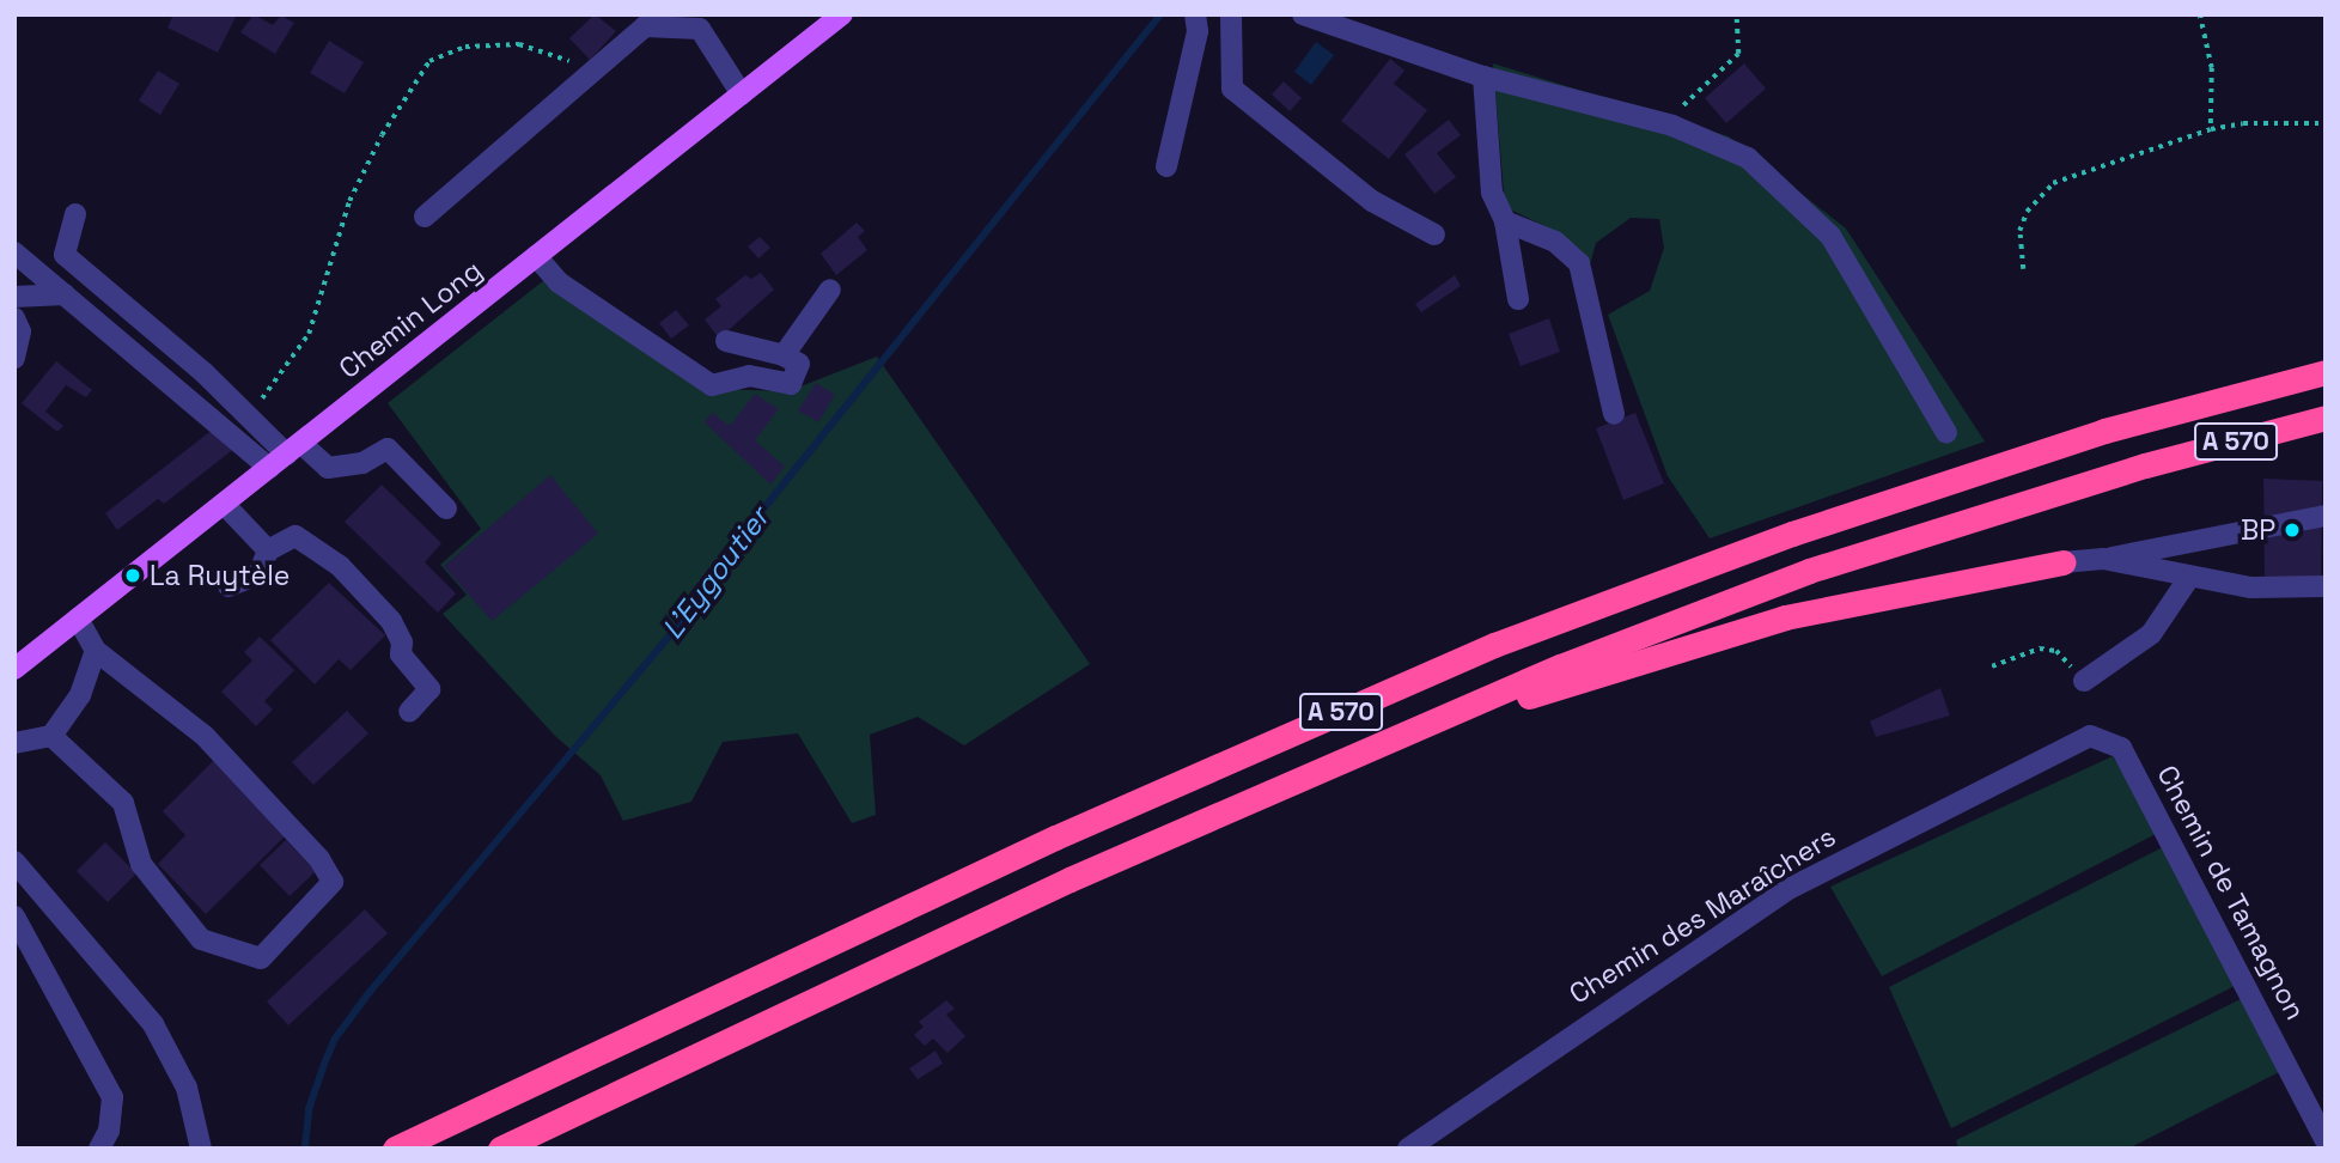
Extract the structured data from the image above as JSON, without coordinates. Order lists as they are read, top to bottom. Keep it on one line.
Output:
{"streets":{"highway":["A 570"],"main road":["Chemin Long"],"street":["Chemin de Tamagnon","Chemin des Maraîchers"]},"crossings":[["Chemin de Tamagnon","Chemin des Maraîchers"]],"water":["L'Eygoutier"],"places":["BP","La Ruytèle"]}
